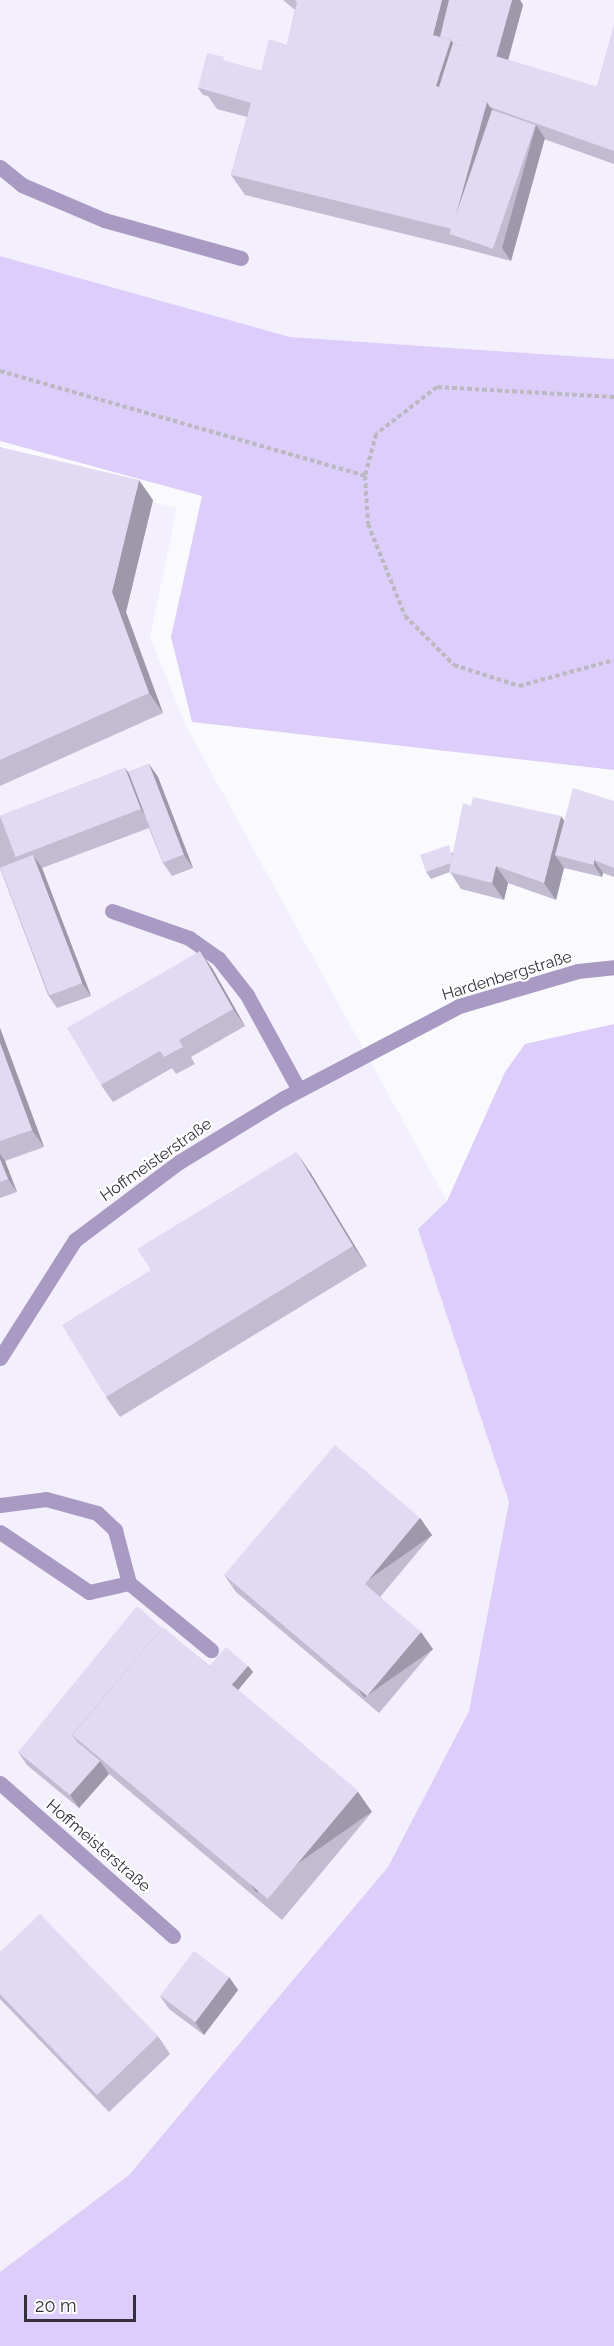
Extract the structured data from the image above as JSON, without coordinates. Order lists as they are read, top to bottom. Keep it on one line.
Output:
{"streets":{"street":["Hardenbergstraße","Hoffmeisterstraße"]},"crossings":[["Hardenbergstraße","Hoffmeisterstraße"]],"scale_bar":"20 m"}
